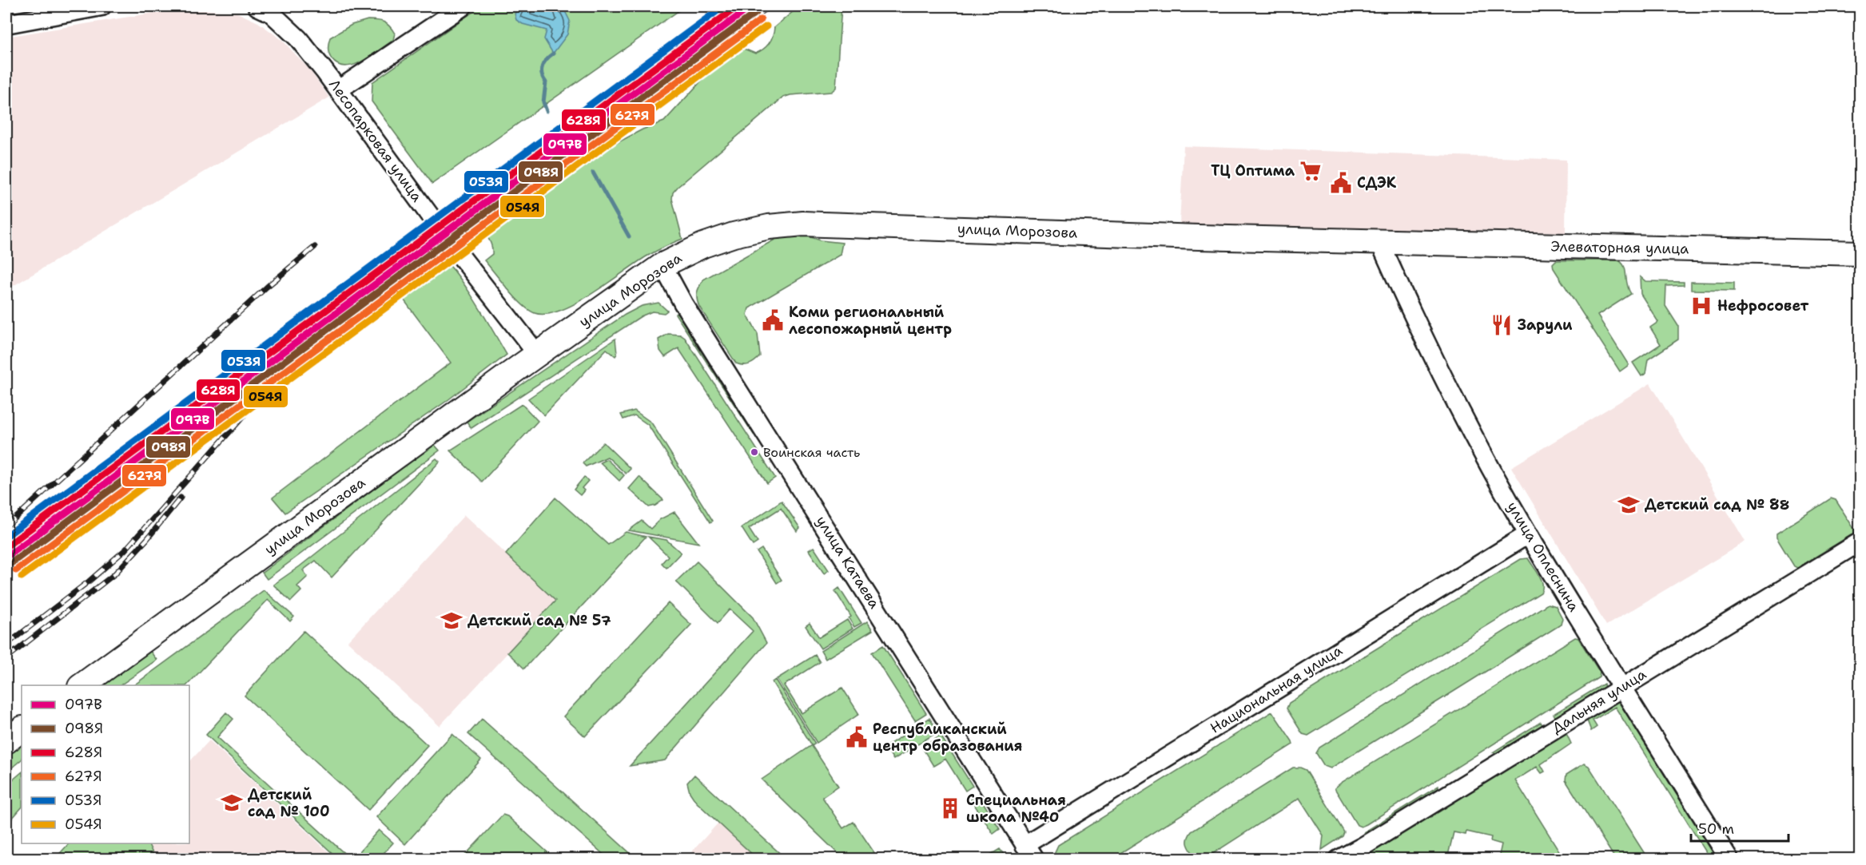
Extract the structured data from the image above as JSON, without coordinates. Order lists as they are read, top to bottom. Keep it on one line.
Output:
{"streets":{"main road":["улица Морозова","Элеваторная улица"],"street":["Лесопарковая улица","улица Оплеснина","улица Катаева","Национальная улица","Дальняя улица"]},"crossings":[["Лесопарковая улица","улица Морозова"],["улица Морозова","Элеваторная улица"],["улица Морозова","улица Оплеснина"],["улица Морозова","улица Катаева"],["Элеваторная улица","улица Оплеснина"],["улица Оплеснина","Национальная улица"],["улица Оплеснина","Дальняя улица"],["улица Катаева","Национальная улица"]],"places":{"supermarket":["ТЦ Оптима"],"public building":["СДЭК","Коми региональный лесопожарный центр","Республиканский центр образования"],"hospital":["Нефросовет"],"restaurant":["Зарули"],"other":["Воинская часть"],"school or university":["Детский сад № 88","Детский сад № 57","Детский сад № 100"],"building":["Специальная школа №40"]},"lines":["transit line 097В","transit line 628Я","transit line 053Я","transit line 098Я","transit line 627Я","transit line 054Я"],"legend":["097В","098Я","628Я","627Я","053Я","054Я"],"scale_bar":"50 m"}
